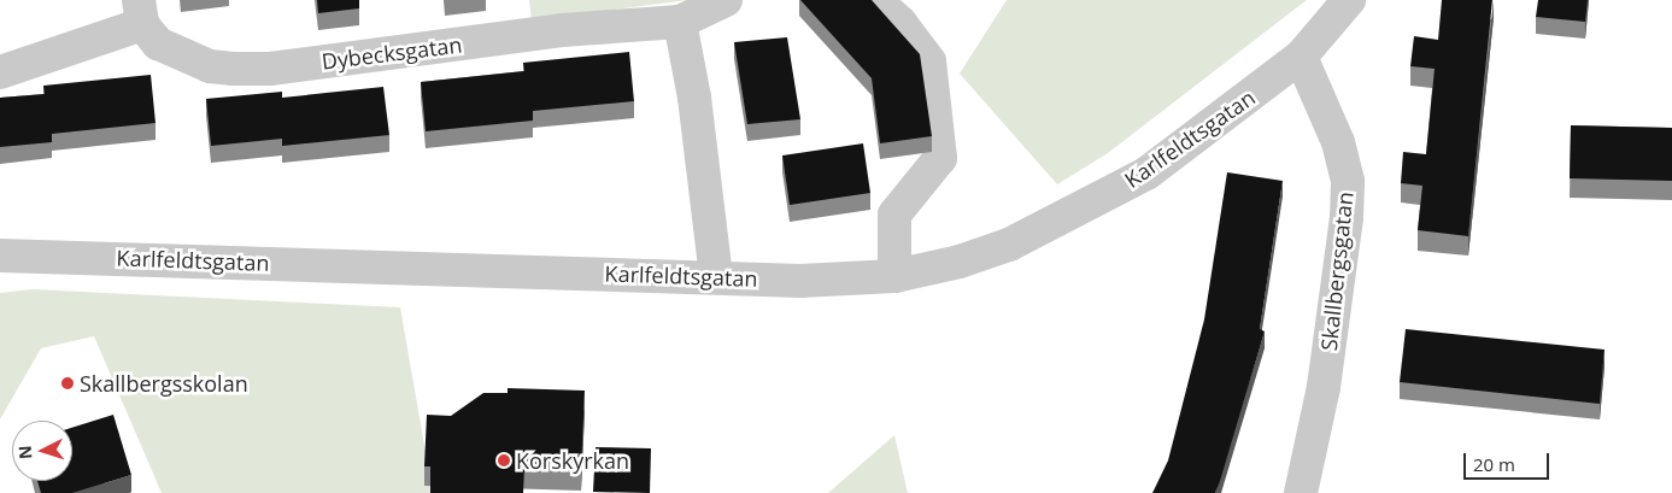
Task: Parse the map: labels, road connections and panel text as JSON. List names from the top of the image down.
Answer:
{
  "streets": {
    "street": ["Dybecksgatan", "Karlfeldtsgatan", "Skallbergsgatan"]
  },
  "crossings": [
    ["Karlfeldtsgatan", "Skallbergsgatan"]
  ],
  "places": ["Skallbergsskolan", "Korskyrkan"],
  "scale_bar": "20 m",
  "north": "left"
}
